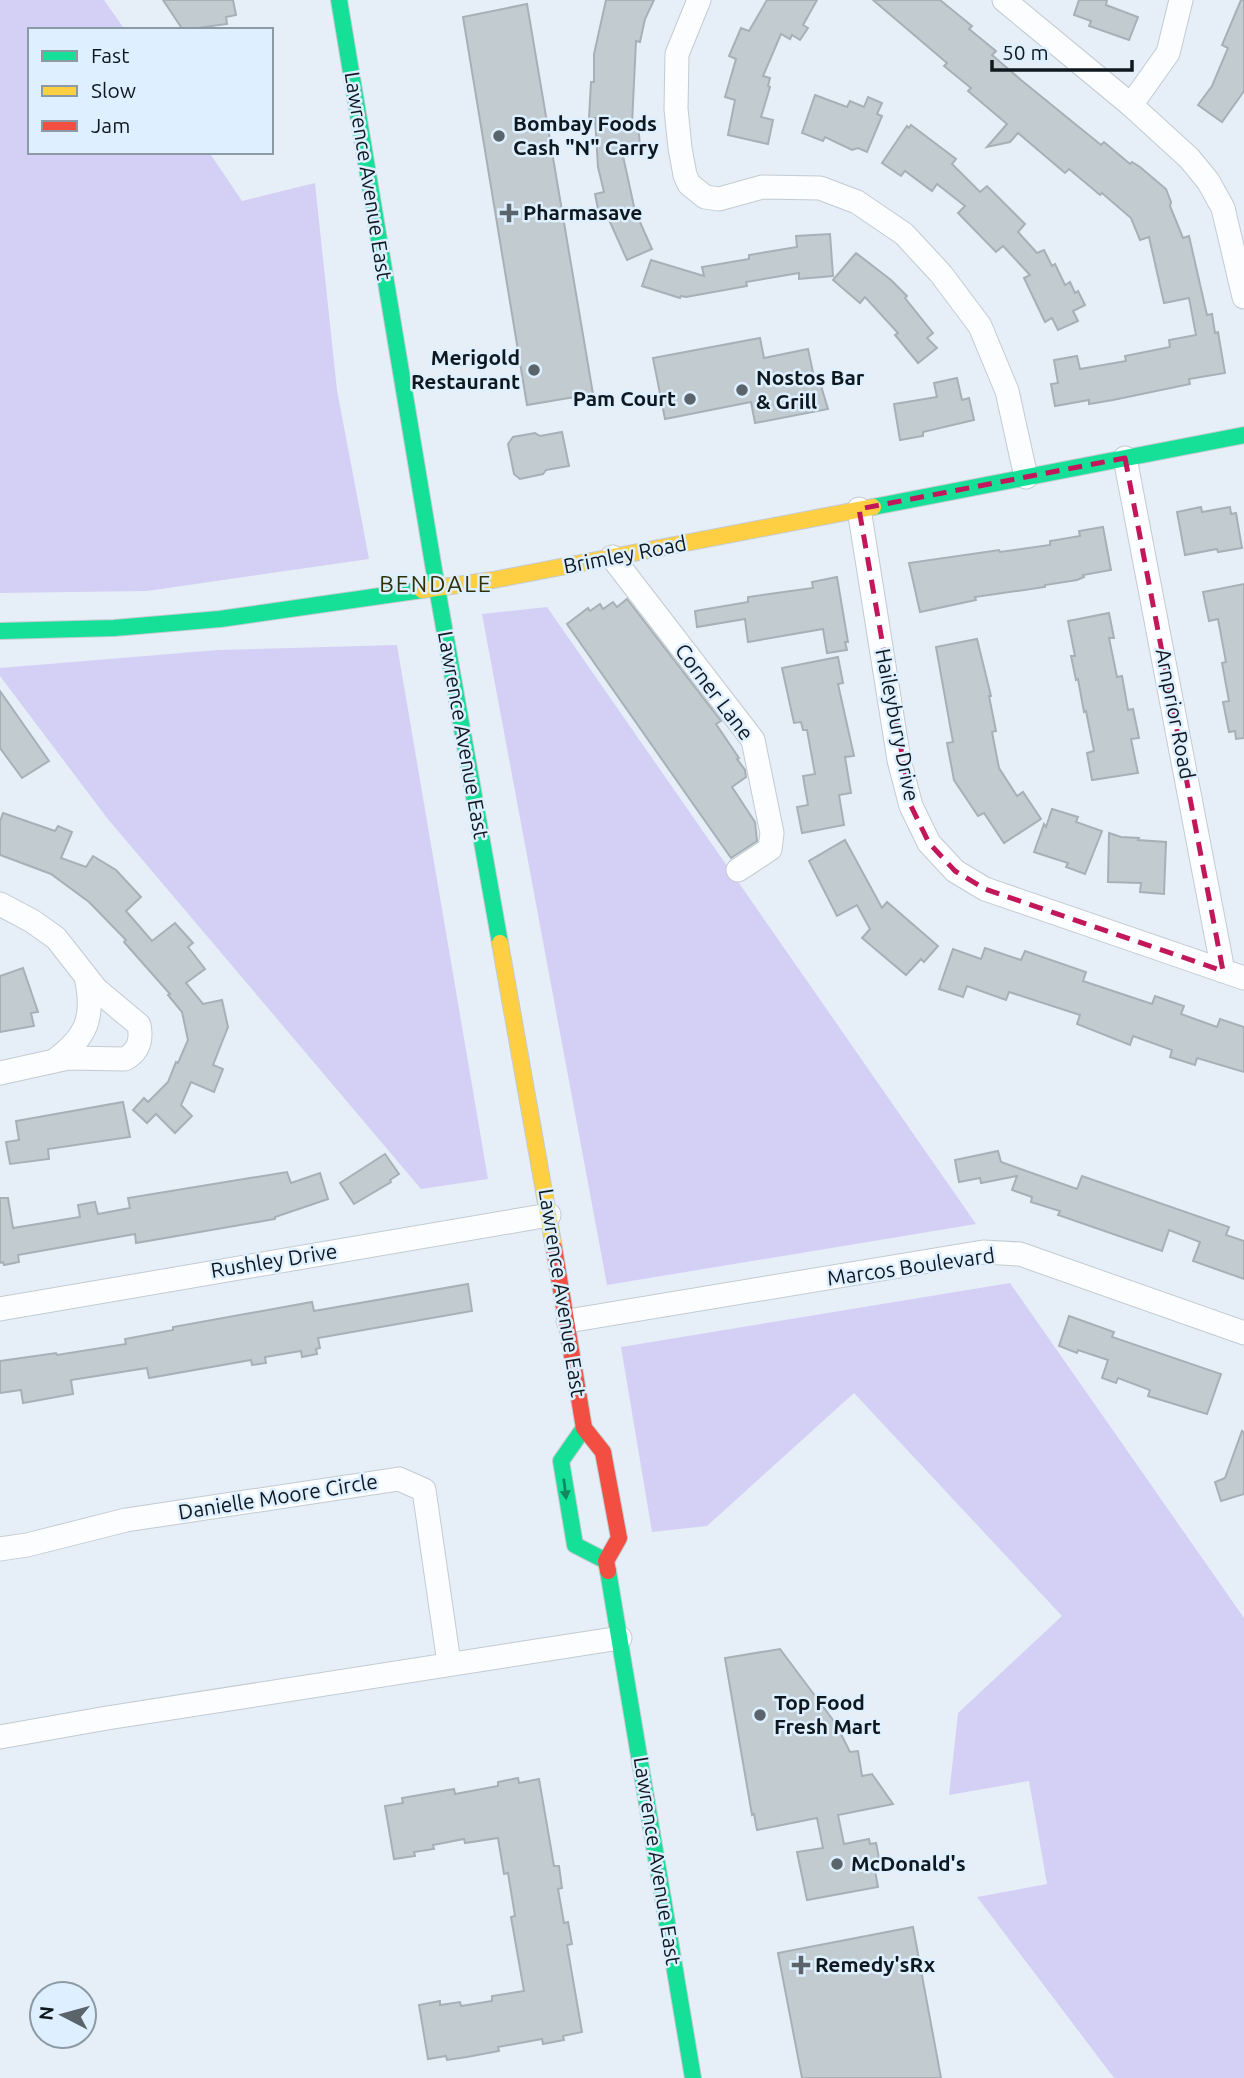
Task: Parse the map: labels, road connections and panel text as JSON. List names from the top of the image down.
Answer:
{
  "streets": {
    "main road": ["Lawrence Avenue East", "Brimley Road"],
    "street": [
      "Corner Lane",
      "Arnprior Road",
      "Haileybury Drive",
      "Rushley Drive",
      "Marcos Boulevard",
      "Danielle Moore Circle"
    ]
  },
  "crossings": [
    ["Lawrence Avenue East", "Brimley Road"],
    ["Lawrence Avenue East", "Rushley Drive"],
    ["Lawrence Avenue East", "Marcos Boulevard"],
    ["Brimley Road", "Corner Lane"],
    ["Brimley Road", "Arnprior Road"],
    ["Brimley Road", "Haileybury Drive"],
    ["Arnprior Road", "Haileybury Drive"]
  ],
  "districts": ["BENDALE"],
  "places": {
    "other": [
      "Bombay Foods Cash \"N\" Carry",
      "Merigold Restaurant",
      "Nostos Bar & Grill",
      "Pam Court",
      "Top Food Fresh Mart",
      "McDonald's"
    ],
    "health": ["Pharmasave", "Remedy'sRx"]
  },
  "legend": ["Fast", "Slow", "Jam"],
  "scale_bar": "50 m",
  "north": "left"
}
